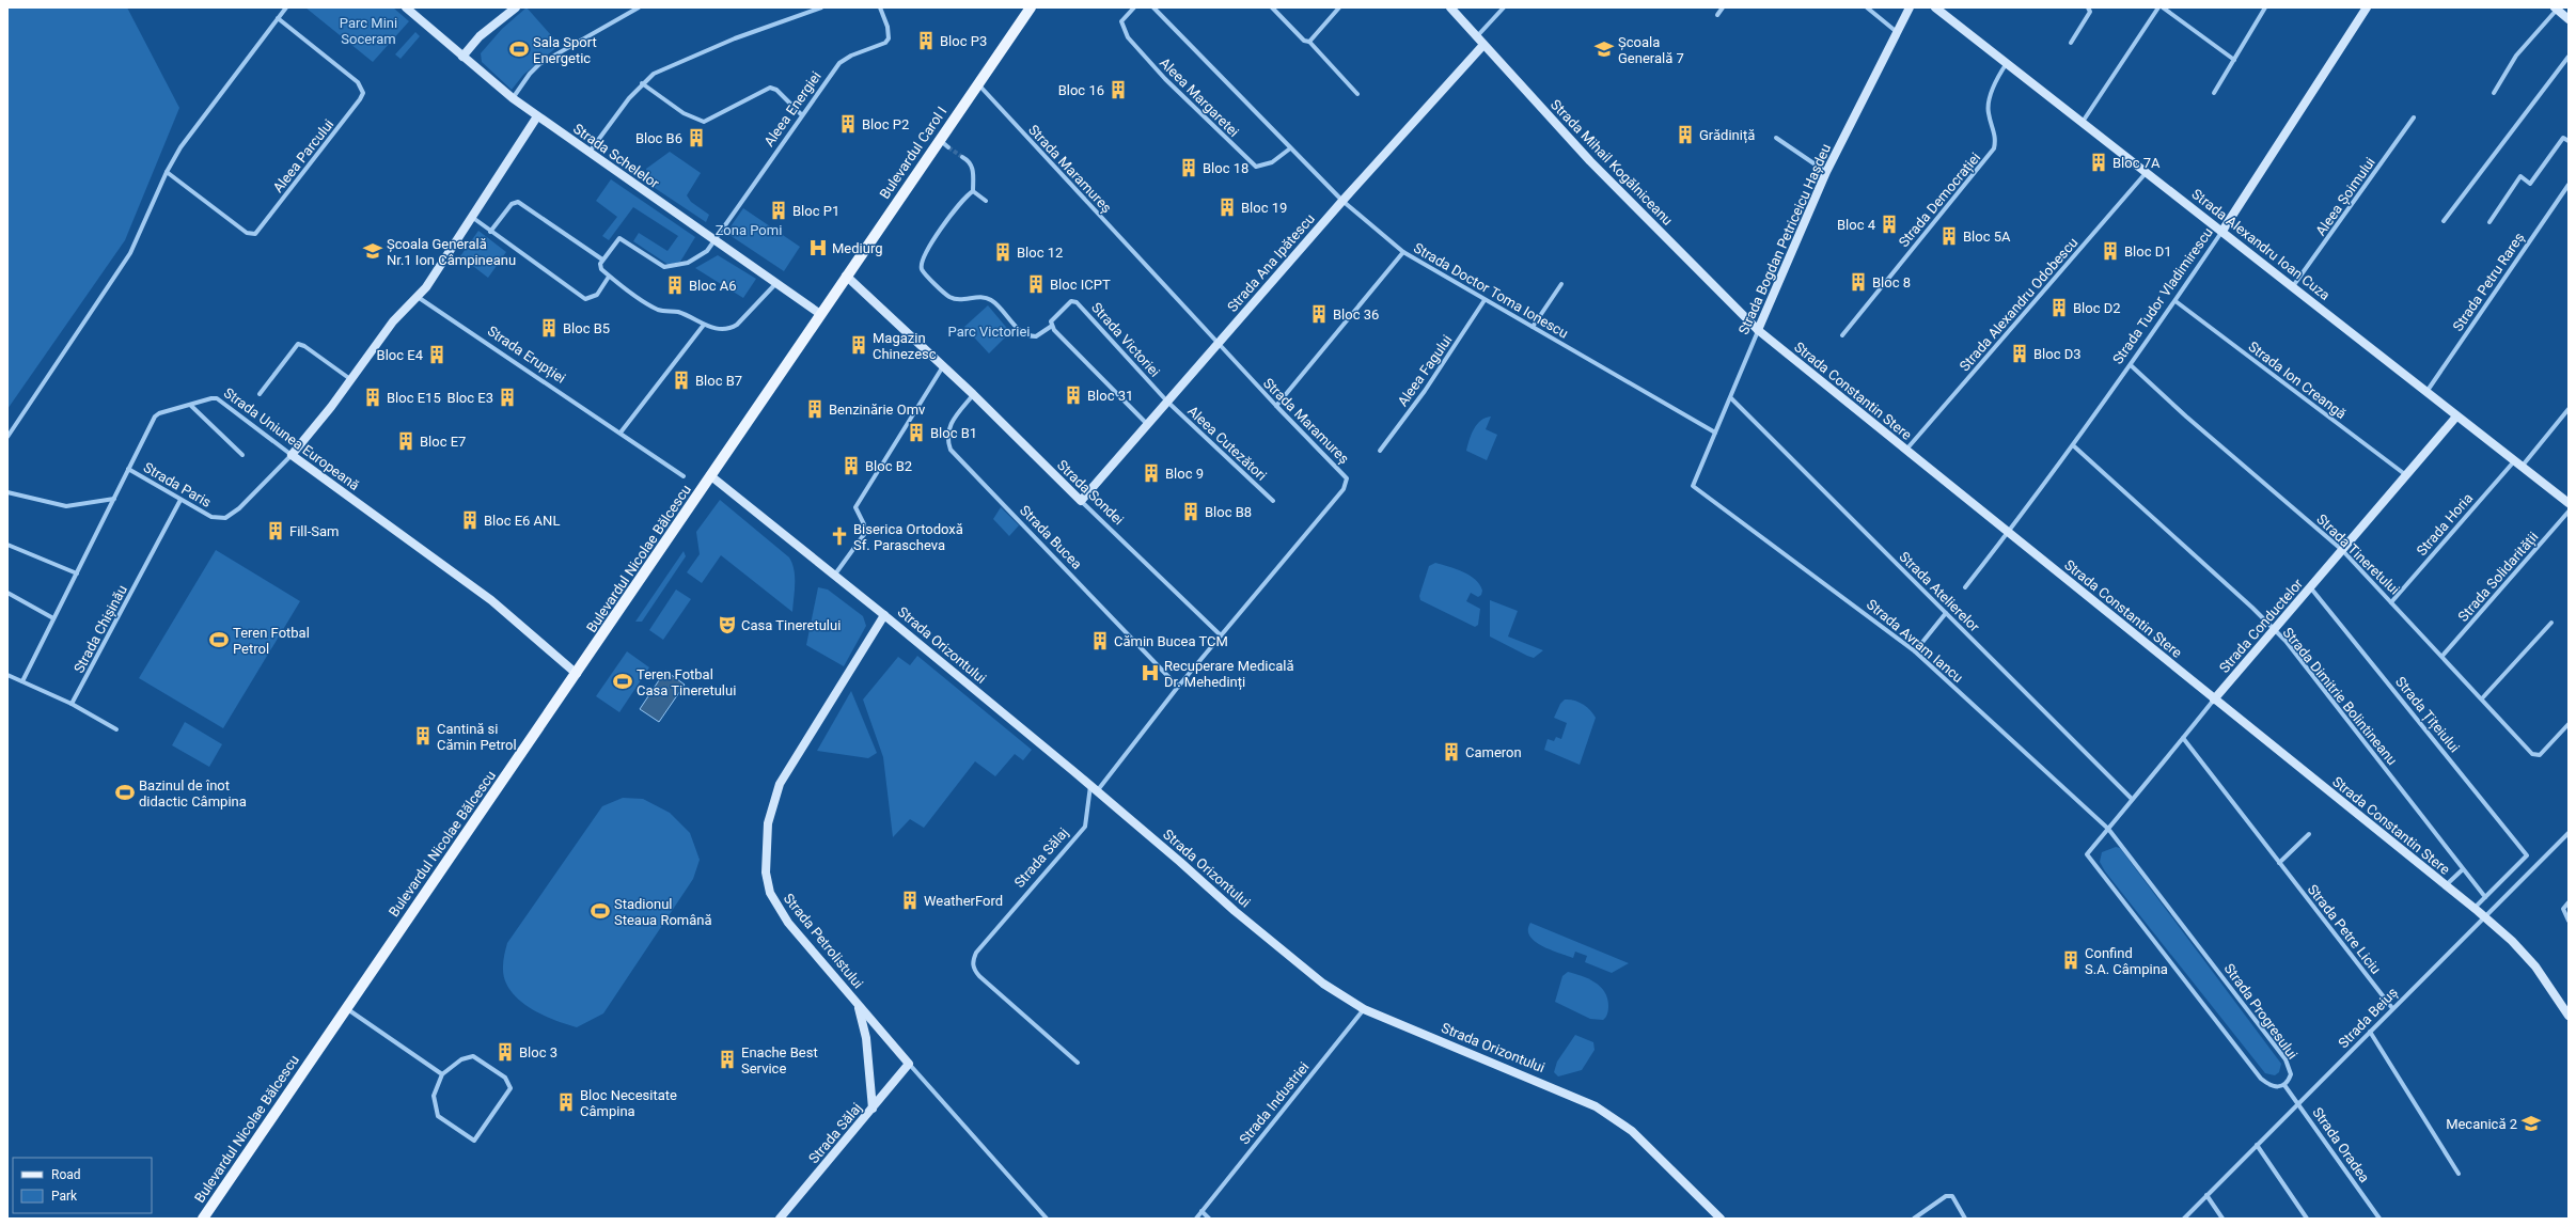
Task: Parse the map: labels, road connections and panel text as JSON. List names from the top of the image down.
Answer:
{
  "streets": {
    "main road": ["Bulevardul Carol I", "Bulevardul Nicolae Bălcescu"],
    "street": [
      "Aleea Margaretei",
      "Aleea Energiei",
      "Aleea Parcului",
      "Strada Schelelor",
      "Strada Mihail Kogălniceanu",
      "Strada Maramureș",
      "Aleea Șoimului",
      "Strada Democrației",
      "Strada Bogdan Petriceicu Hașdeu",
      "Strada Alexandru Ioan Cuza",
      "Strada Ana Ipătescu",
      "Strada Petru Rareș",
      "Strada Doctor Toma Ionescu",
      "Strada Tudor Vladimirescu",
      "Strada Alexandru Odobescu",
      "Strada Victoriei",
      "Strada Erupției",
      "Aleea Fagului",
      "Strada Ion Creangă",
      "Strada Constantin Stere",
      "Strada Uniunea Europeană",
      "Aleea Cutezători",
      "Strada Paris",
      "Strada Sondei",
      "Strada Horia",
      "Strada Bucea",
      "Strada Tineretului",
      "Strada Solidarității",
      "Strada Atelierelor",
      "Strada Conductelor",
      "Strada Chișinău",
      "Strada Avram Iancu",
      "Strada Orizontului",
      "Strada Dimitrie Bolintineanu",
      "Strada Țițeiului",
      "Strada Sălaj",
      "Strada Petre Liciu",
      "Strada Petrolistului",
      "Strada Progresului",
      "Strada Beiuș",
      "Strada Industriei",
      "Strada Oradea"
    ]
  },
  "crossings": [
    ["Aleea Margaretei", "Strada Doctor Toma Ionescu"],
    ["Aleea Energiei", "Strada Schelelor"],
    ["Bulevardul Carol I", "Strada Schelelor"],
    ["Bulevardul Carol I", "Strada Maramureș"],
    ["Bulevardul Carol I", "Strada Sondei"],
    ["Bulevardul Carol I", "Bulevardul Nicolae Bălcescu"],
    ["Strada Schelelor", "Bulevardul Nicolae Bălcescu"],
    ["Strada Mihail Kogălniceanu", "Strada Bogdan Petriceicu Hașdeu"],
    ["Strada Mihail Kogălniceanu", "Strada Ana Ipătescu"],
    ["Strada Mihail Kogălniceanu", "Strada Constantin Stere"],
    ["Strada Maramureș", "Strada Ana Ipătescu"],
    ["Strada Maramureș", "Strada Sondei"],
    ["Strada Maramureș", "Strada Bucea"],
    ["Strada Maramureș", "Strada Orizontului"],
    ["Strada Maramureș", "Strada Sălaj"],
    ["Aleea Șoimului", "Strada Alexandru Ioan Cuza"],
    ["Strada Democrației", "Strada Alexandru Ioan Cuza"],
    ["Strada Bogdan Petriceicu Hașdeu", "Strada Doctor Toma Ionescu"],
    ["Strada Bogdan Petriceicu Hașdeu", "Strada Constantin Stere"],
    ["Strada Bogdan Petriceicu Hașdeu", "Strada Atelierelor"],
    ["Strada Bogdan Petriceicu Hașdeu", "Strada Avram Iancu"],
    ["Strada Alexandru Ioan Cuza", "Strada Petru Rareș"],
    ["Strada Alexandru Ioan Cuza", "Strada Tudor Vladimirescu"],
    ["Strada Alexandru Ioan Cuza", "Strada Alexandru Odobescu"],
    ["Strada Alexandru Ioan Cuza", "Strada Horia"],
    ["Strada Alexandru Ioan Cuza", "Strada Conductelor"],
    ["Strada Ana Ipătescu", "Strada Doctor Toma Ionescu"],
    ["Strada Ana Ipătescu", "Strada Victoriei"],
    ["Strada Ana Ipătescu", "Aleea Cutezători"],
    ["Strada Ana Ipătescu", "Strada Sondei"],
    ["Strada Doctor Toma Ionescu", "Aleea Fagului"],
    ["Strada Tudor Vladimirescu", "Strada Ion Creangă"],
    ["Strada Tudor Vladimirescu", "Strada Constantin Stere"],
    ["Strada Tudor Vladimirescu", "Strada Tineretului"],
    ["Strada Tudor Vladimirescu", "Strada Dimitrie Bolintineanu"],
    ["Strada Alexandru Odobescu", "Strada Constantin Stere"],
    ["Strada Victoriei", "Aleea Cutezători"],
    ["Strada Ion Creangă", "Strada Conductelor"],
    ["Strada Constantin Stere", "Strada Conductelor"],
    ["Strada Constantin Stere", "Strada Beiuș"],
    ["Strada Uniunea Europeană", "Strada Paris"],
    ["Strada Uniunea Europeană", "Bulevardul Nicolae Bălcescu"],
    ["Strada Paris", "Strada Chișinău"],
    ["Strada Sondei", "Strada Bucea"],
    ["Strada Horia", "Strada Tineretului"],
    ["Strada Tineretului", "Strada Solidarității"],
    ["Strada Tineretului", "Strada Conductelor"],
    ["Bulevardul Nicolae Bălcescu", "Strada Orizontului"],
    ["Strada Atelierelor", "Strada Conductelor"],
    ["Strada Conductelor", "Strada Avram Iancu"],
    ["Strada Conductelor", "Strada Dimitrie Bolintineanu"],
    ["Strada Conductelor", "Strada Țițeiului"],
    ["Strada Conductelor", "Strada Petre Liciu"],
    ["Strada Conductelor", "Strada Progresului"],
    ["Strada Conductelor", "Strada Oradea"],
    ["Strada Avram Iancu", "Strada Progresului"],
    ["Strada Orizontului", "Strada Sălaj"],
    ["Strada Orizontului", "Strada Petrolistului"],
    ["Strada Orizontului", "Strada Industriei"],
    ["Strada Dimitrie Bolintineanu", "Strada Țițeiului"],
    ["Strada Sălaj", "Strada Petrolistului"],
    ["Strada Petre Liciu", "Strada Beiuș"],
    ["Strada Progresului", "Strada Oradea"],
    ["Strada Beiuș", "Strada Oradea"]
  ],
  "parks": ["Parc Mini Soceram", "Zona Pomi", "Parc Victoriei"],
  "places": {
    "building": [
      "Bloc P3",
      "Bloc 16",
      "Bloc P2",
      "Grădiniță",
      "Bloc B6",
      "Bloc 7A",
      "Bloc 18",
      "Bloc 19",
      "Bloc P1",
      "Bloc 4",
      "Bloc 5A",
      "Bloc D1",
      "Bloc 12",
      "Bloc 8",
      "Bloc ICPT",
      "Bloc A6",
      "Bloc D2",
      "Bloc 36",
      "Bloc B5",
      "Magazin Chinezesc",
      "Bloc D3",
      "Bloc E4",
      "Bloc B7",
      "Bloc 31",
      "Bloc E15",
      "Bloc E3",
      "Benzinărie Omv",
      "Bloc B1",
      "Bloc E7",
      "Bloc B2",
      "Bloc 9",
      "Bloc B8",
      "Bloc E6 ANL",
      "Fill-Sam",
      "Cămin Bucea TCM",
      "Cantină si Cămin Petrol",
      "Cameron",
      "WeatherFord",
      "Confind S.A. Câmpina",
      "Bloc 3",
      "Enache Best Service",
      "Bloc Necesitate Câmpina"
    ],
    "sports": [
      "Sala Sport Energetic",
      "Teren Fotbal Petrol",
      "Teren Fotbal Casa Tineretului",
      "Bazinul de înot didactic Câmpina",
      "Stadionul Steaua Română"
    ],
    "school or university": ["Școala Generală 7", "Școala Generală Nr.1 Ion Câmpineanu", "Mecanică 2"],
    "hospital": ["Mediurg", "Recuperare Medicală Dr. Mehedinți"],
    "church": ["Biserica Ortodoxă Sf. Parascheva"],
    "theatre": ["Casa Tineretului"]
  },
  "legend": ["Road", "Park"]
}
